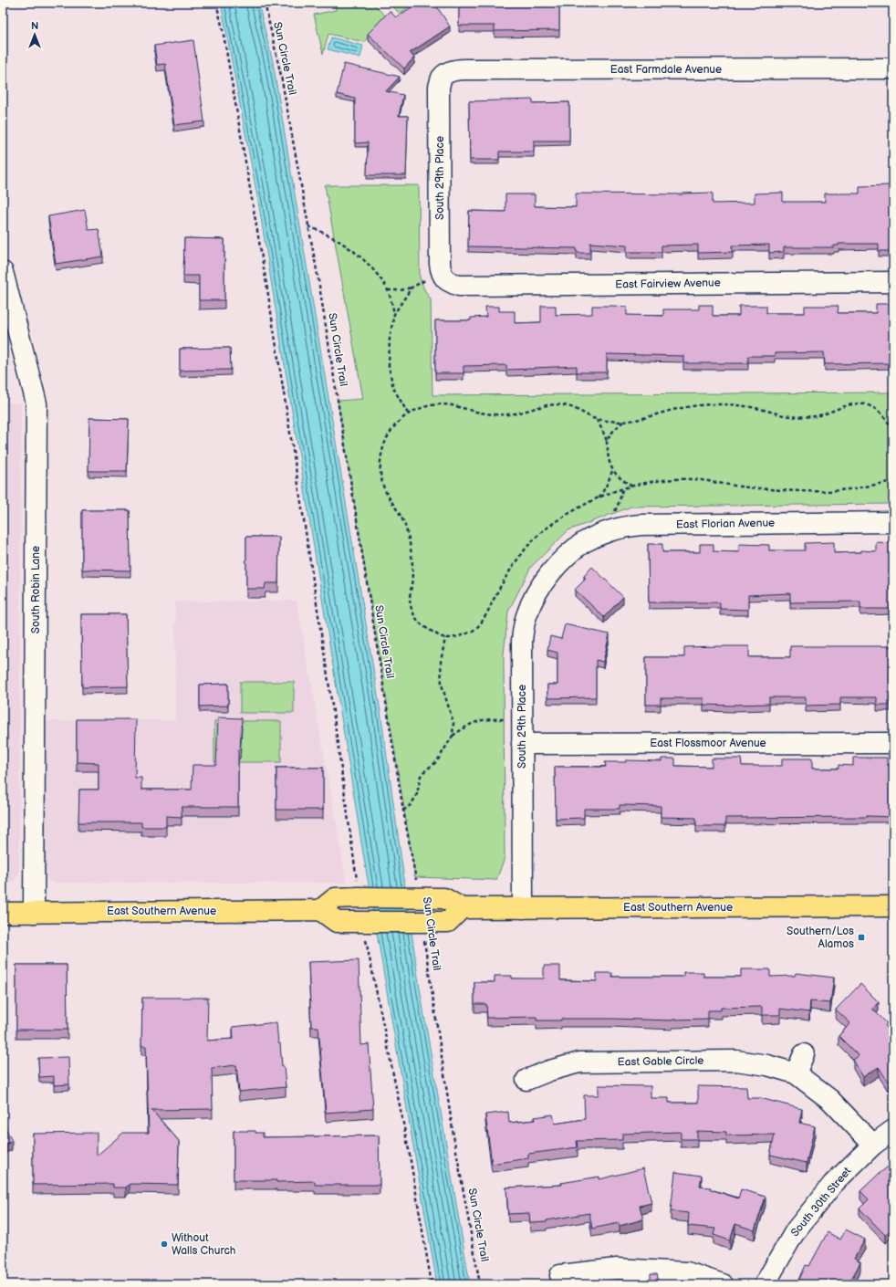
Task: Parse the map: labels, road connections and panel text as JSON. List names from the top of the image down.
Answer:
{
  "streets": {
    "main road": ["East Southern Avenue"],
    "street": [
      "East Farmdale Avenue",
      "South 29th Place",
      "East Fairview Avenue",
      "East Florian Avenue",
      "South Robin Lane",
      "East Flossmoor Avenue",
      "East Gable Circle",
      "South 30th Street"
    ],
    "path": ["Sun Circle Trail"]
  },
  "crossings": [
    ["East Farmdale Avenue", "South 29th Place"],
    ["South 29th Place", "East Fairview Avenue"],
    ["South 29th Place", "East Florian Avenue"],
    ["South 29th Place", "East Flossmoor Avenue"],
    ["South 29th Place", "East Southern Avenue"],
    ["South Robin Lane", "East Southern Avenue"],
    ["East Gable Circle", "South 30th Street"]
  ],
  "places": {
    "transit": ["Southern/Los Alamos"],
    "other": ["Without Walls Church"]
  },
  "north": "top"
}
